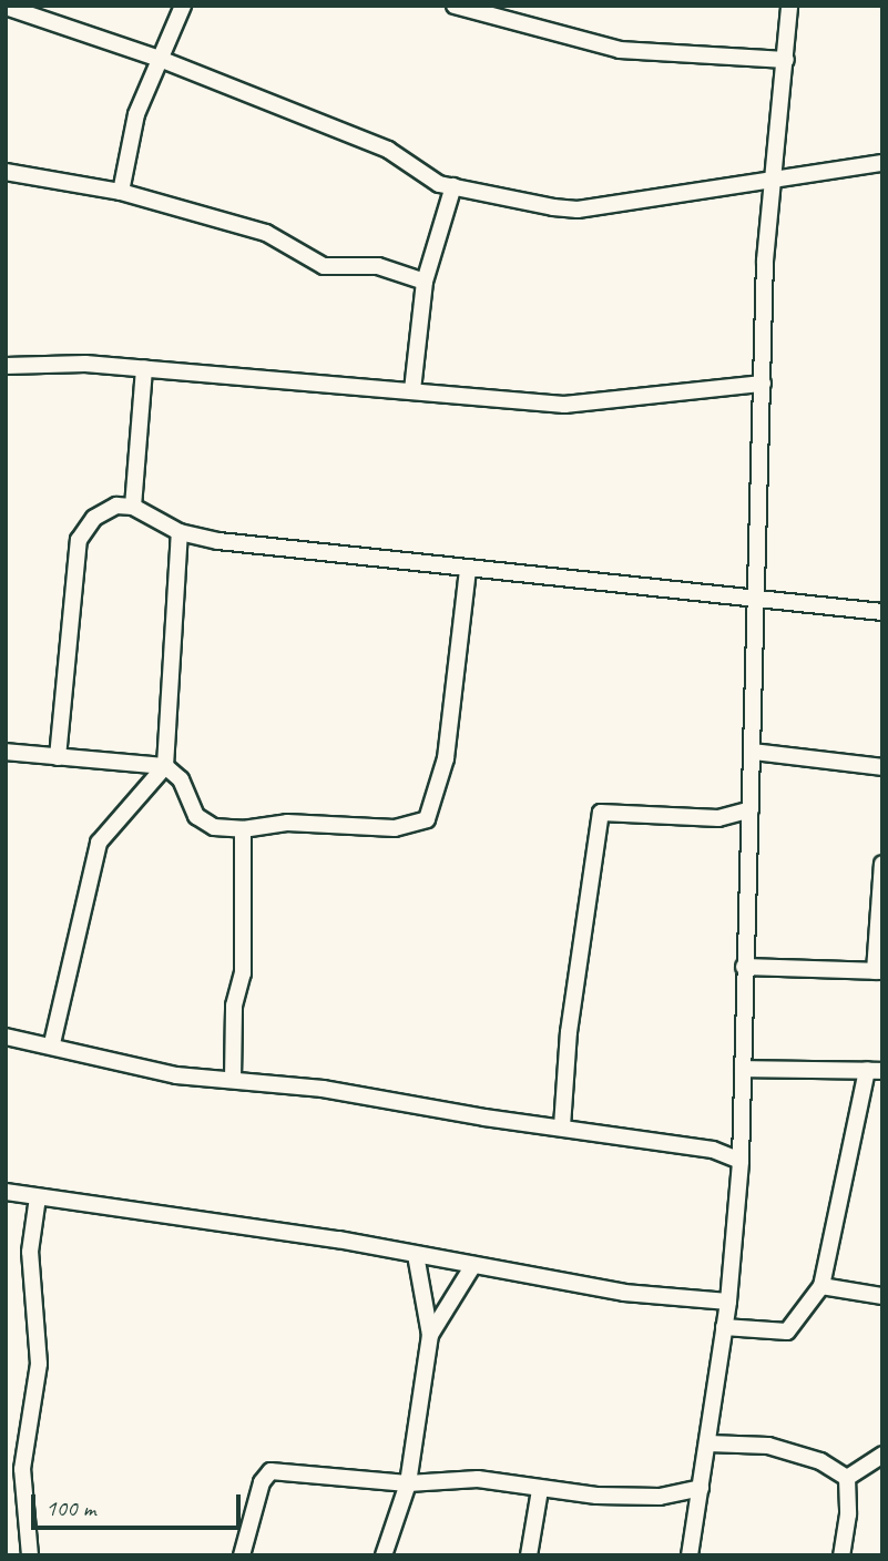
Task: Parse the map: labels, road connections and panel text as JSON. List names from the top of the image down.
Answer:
{
  "scale_bar": "100 m"
}
